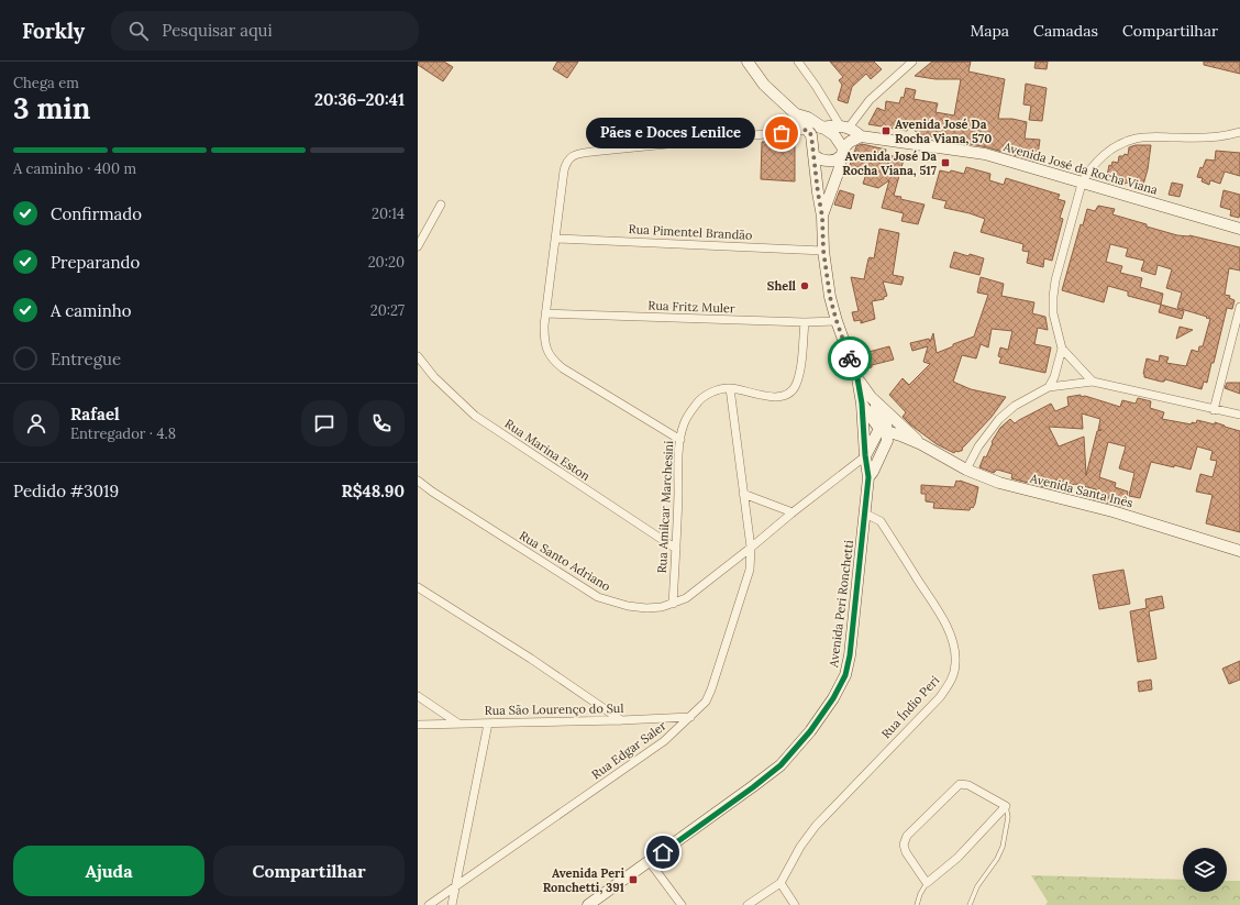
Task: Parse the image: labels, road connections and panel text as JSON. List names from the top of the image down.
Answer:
{
  "streets": {
    "main road": ["Avenida José da Rocha Viana", "Avenida Santa Inês", "Avenida Peri Ronchetti"],
    "street": [
      "Rua Pimentel Brandão",
      "Rua Fritz Muler",
      "Rua Marina Eston",
      "Rua Amílcar Marchesini",
      "Rua Santo Adriano",
      "Rua Índio Peri",
      "Rua São Lourenço do Sul",
      "Rua Edgar Saler"
    ]
  },
  "crossings": [
    ["Rua Marina Eston", "Rua Amílcar Marchesini"],
    ["Rua Amílcar Marchesini", "Rua Santo Adriano"],
    ["Rua Amílcar Marchesini", "Rua Edgar Saler"],
    ["Rua Santo Adriano", "Rua Edgar Saler"],
    ["Avenida Peri Ronchetti", "Rua Índio Peri"],
    ["Rua São Lourenço do Sul", "Rua Edgar Saler"]
  ],
  "places": {
    "transit": ["Avenida José Da Rocha Viana, 570", "Avenida José Da Rocha Viana, 517", "Avenida Peri Ronchetti, 391"],
    "other": ["Pães e Doces Lenilce", "Shell"]
  },
  "page": {
    "header": "Forkly",
    "search": "Pesquisar aqui",
    "nav": ["Mapa", "Camadas", "Compartilhar"],
    "heading": ["3 min", "Chega em", "20:36–20:41"],
    "panel": [
      "Rafael",
      "Entregador · 4.8",
      "Pedido #3019",
      "R$48.90"
    ],
    "bubble": "Pães e Doces Lenilce",
    "bar": "A caminho · 400 m",
    "list": [
      ["Confirmado", "20:14"],
      ["Preparando", "20:20"],
      ["A caminho", "20:27"],
      "Entregue"
    ],
    "buttons": ["Ajuda", "Compartilhar"]
  }
}
